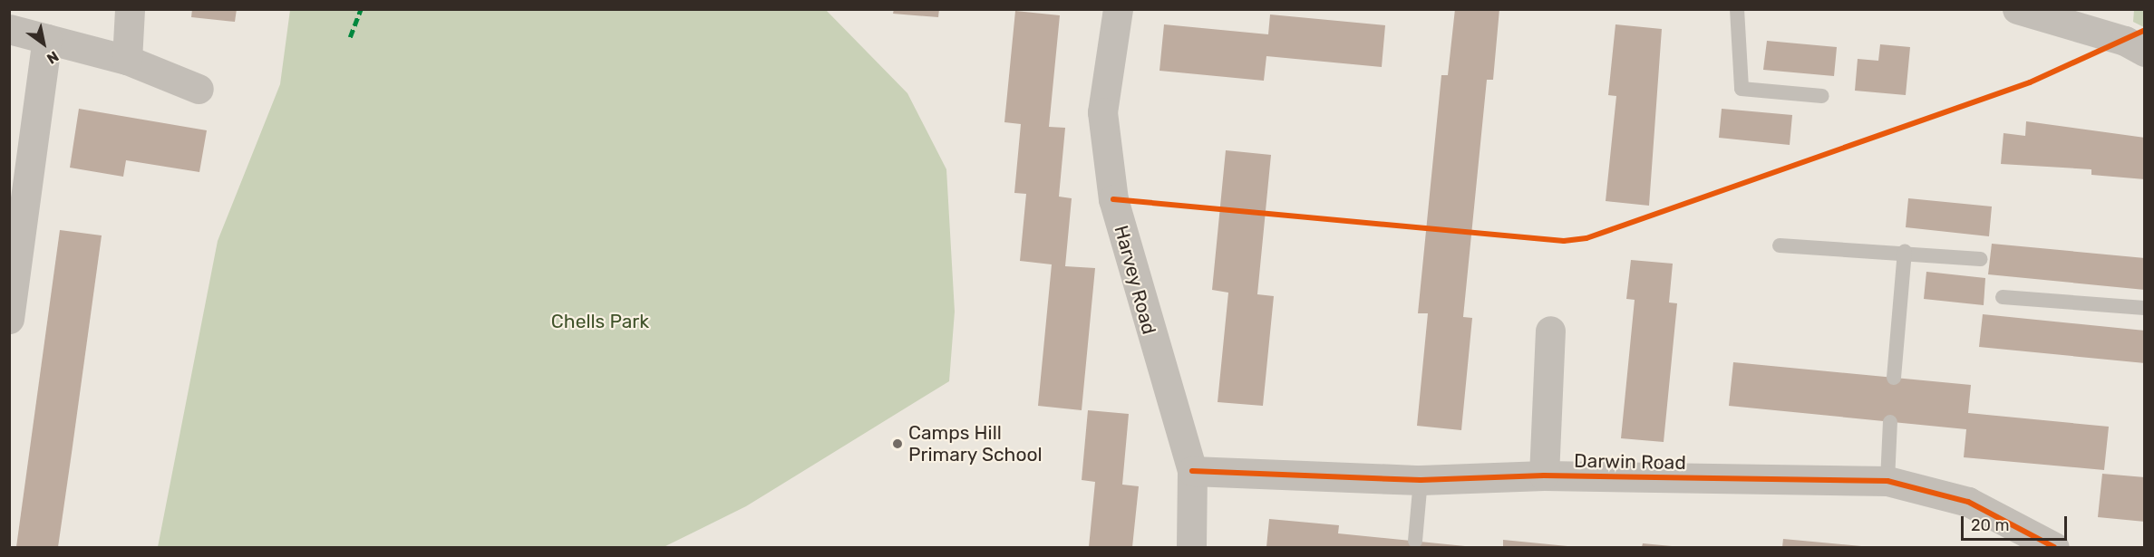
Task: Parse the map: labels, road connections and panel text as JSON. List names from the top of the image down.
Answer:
{
  "streets": {
    "street": ["Harvey Road", "Darwin Road"]
  },
  "crossings": [
    ["Harvey Road", "Darwin Road"]
  ],
  "parks": ["Chells Park"],
  "places": ["Camps Hill Primary School"],
  "scale_bar": "20 m",
  "north": "bottom right"
}
